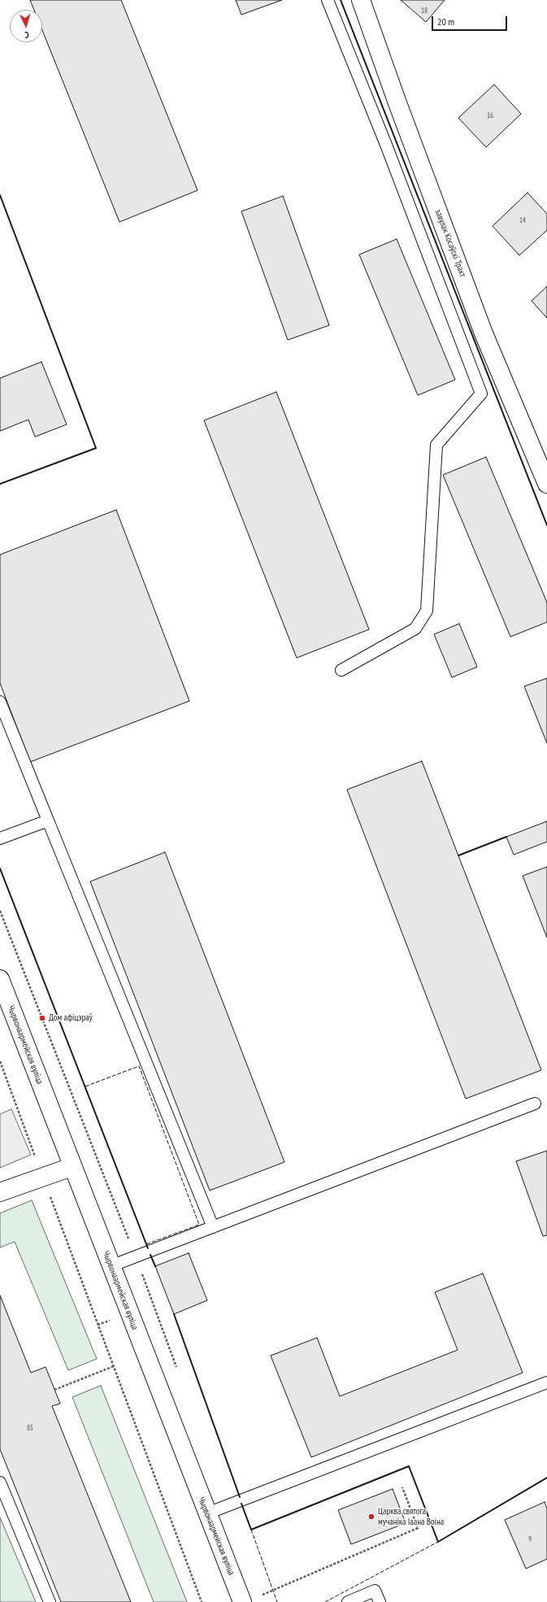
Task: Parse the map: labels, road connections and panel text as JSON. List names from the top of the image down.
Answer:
{
  "streets": {
    "main road": ["завулак Косаўскі Тракт", "Чырвонаармейская вуліца"]
  },
  "places": ["Дом афіцэраў", "Царква святога мучаніка Іаана Воіна"],
  "house_numbers": [
    "18",
    "16",
    "14",
    "85",
    "9"
  ],
  "scale_bar": "20 m",
  "north": "bottom"
}
